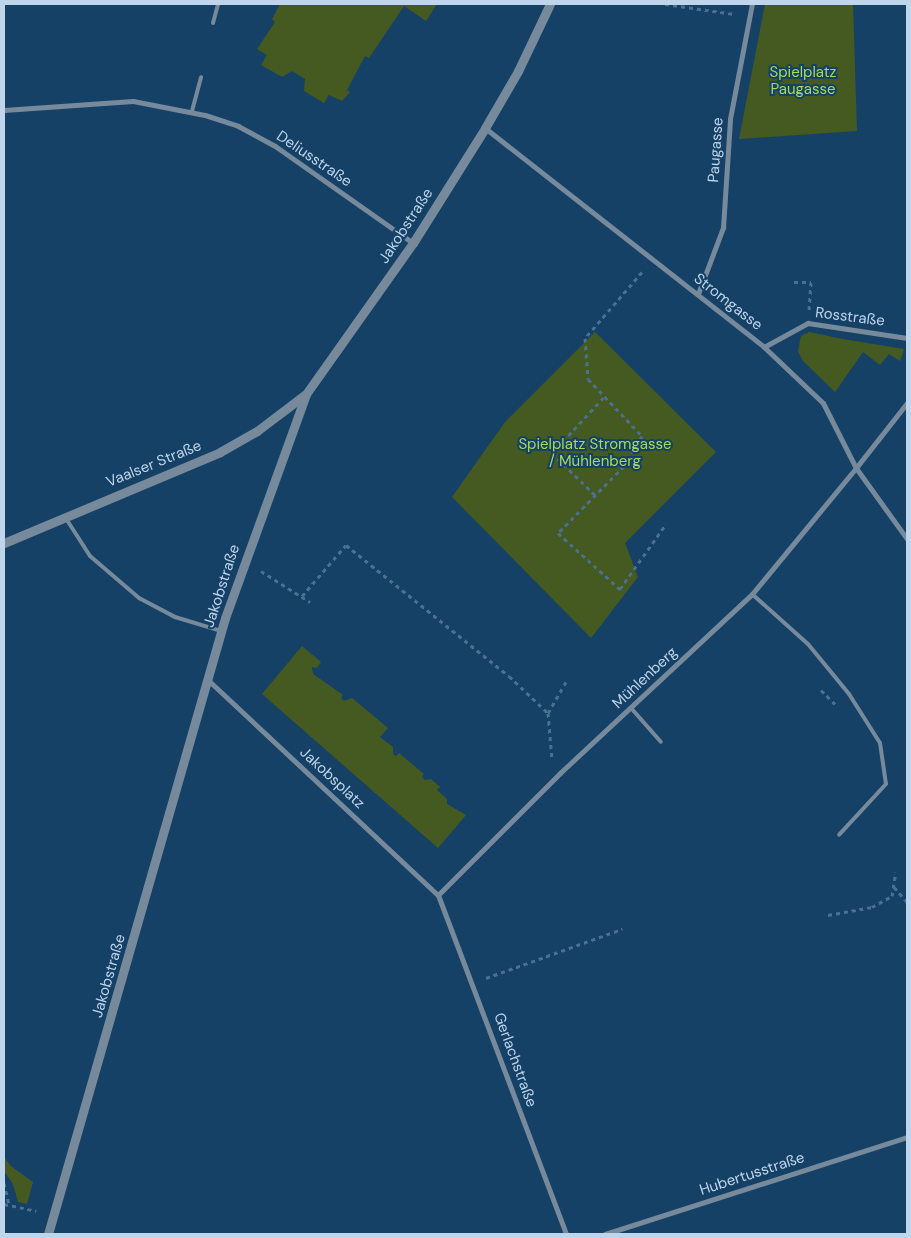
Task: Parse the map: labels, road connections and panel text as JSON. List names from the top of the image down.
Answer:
{
  "streets": {
    "street": [
      "Paugasse",
      "Deliusstraße",
      "Jakobstraße",
      "Stromgasse",
      "Rosstraße",
      "Vaalser Straße",
      "Mühlenberg",
      "Jakobsplatz",
      "Gerlachstraße",
      "Hubertusstraße"
    ]
  },
  "crossings": [
    ["Paugasse", "Stromgasse"],
    ["Deliusstraße", "Jakobstraße"],
    ["Jakobstraße", "Stromgasse"],
    ["Jakobstraße", "Vaalser Straße"],
    ["Jakobstraße", "Jakobsplatz"],
    ["Stromgasse", "Rosstraße"],
    ["Stromgasse", "Mühlenberg"],
    ["Mühlenberg", "Jakobsplatz"],
    ["Mühlenberg", "Gerlachstraße"],
    ["Jakobsplatz", "Gerlachstraße"]
  ],
  "parks": ["Spielplatz Paugasse", "Spielplatz Stromgasse / Mühlenberg"]
}
